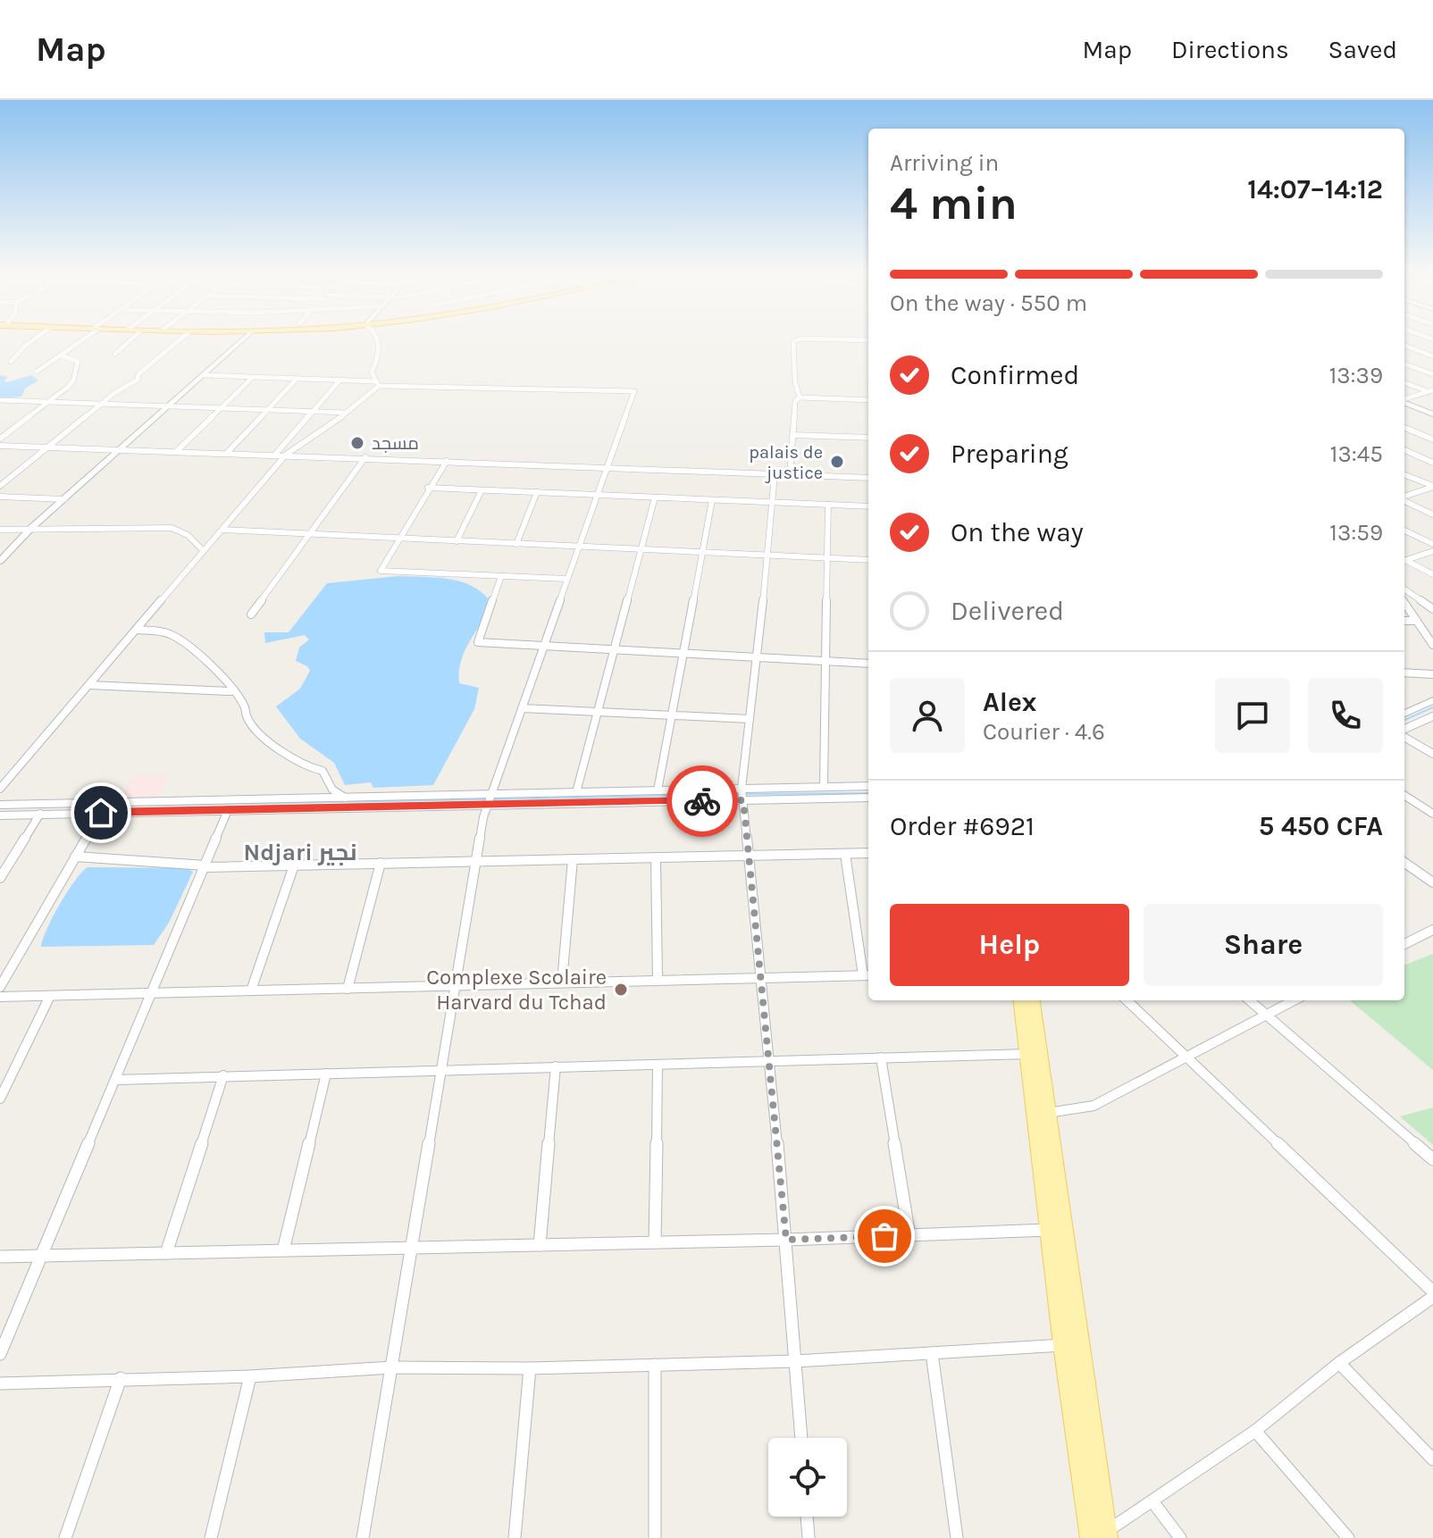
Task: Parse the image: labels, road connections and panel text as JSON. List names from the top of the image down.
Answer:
{
  "districts": ["Ndjari نجير"],
  "places": ["مسجد", "palais de justice", "Complexe Scolaire Harvard du Tchad"],
  "page": {
    "header": "Map",
    "nav": ["Map", "Directions", "Saved"],
    "heading": ["4 min", "Arriving in", "14:07–14:12"],
    "panel": [
      "Alex",
      "Courier · 4.6",
      "Order #6921",
      "5 450 CFA"
    ],
    "bar": "On the way · 550 m",
    "list": [
      ["Confirmed", "13:39"],
      ["Preparing", "13:45"],
      ["On the way", "13:59"],
      "Delivered"
    ],
    "buttons": ["Help", "Share"]
  }
}
